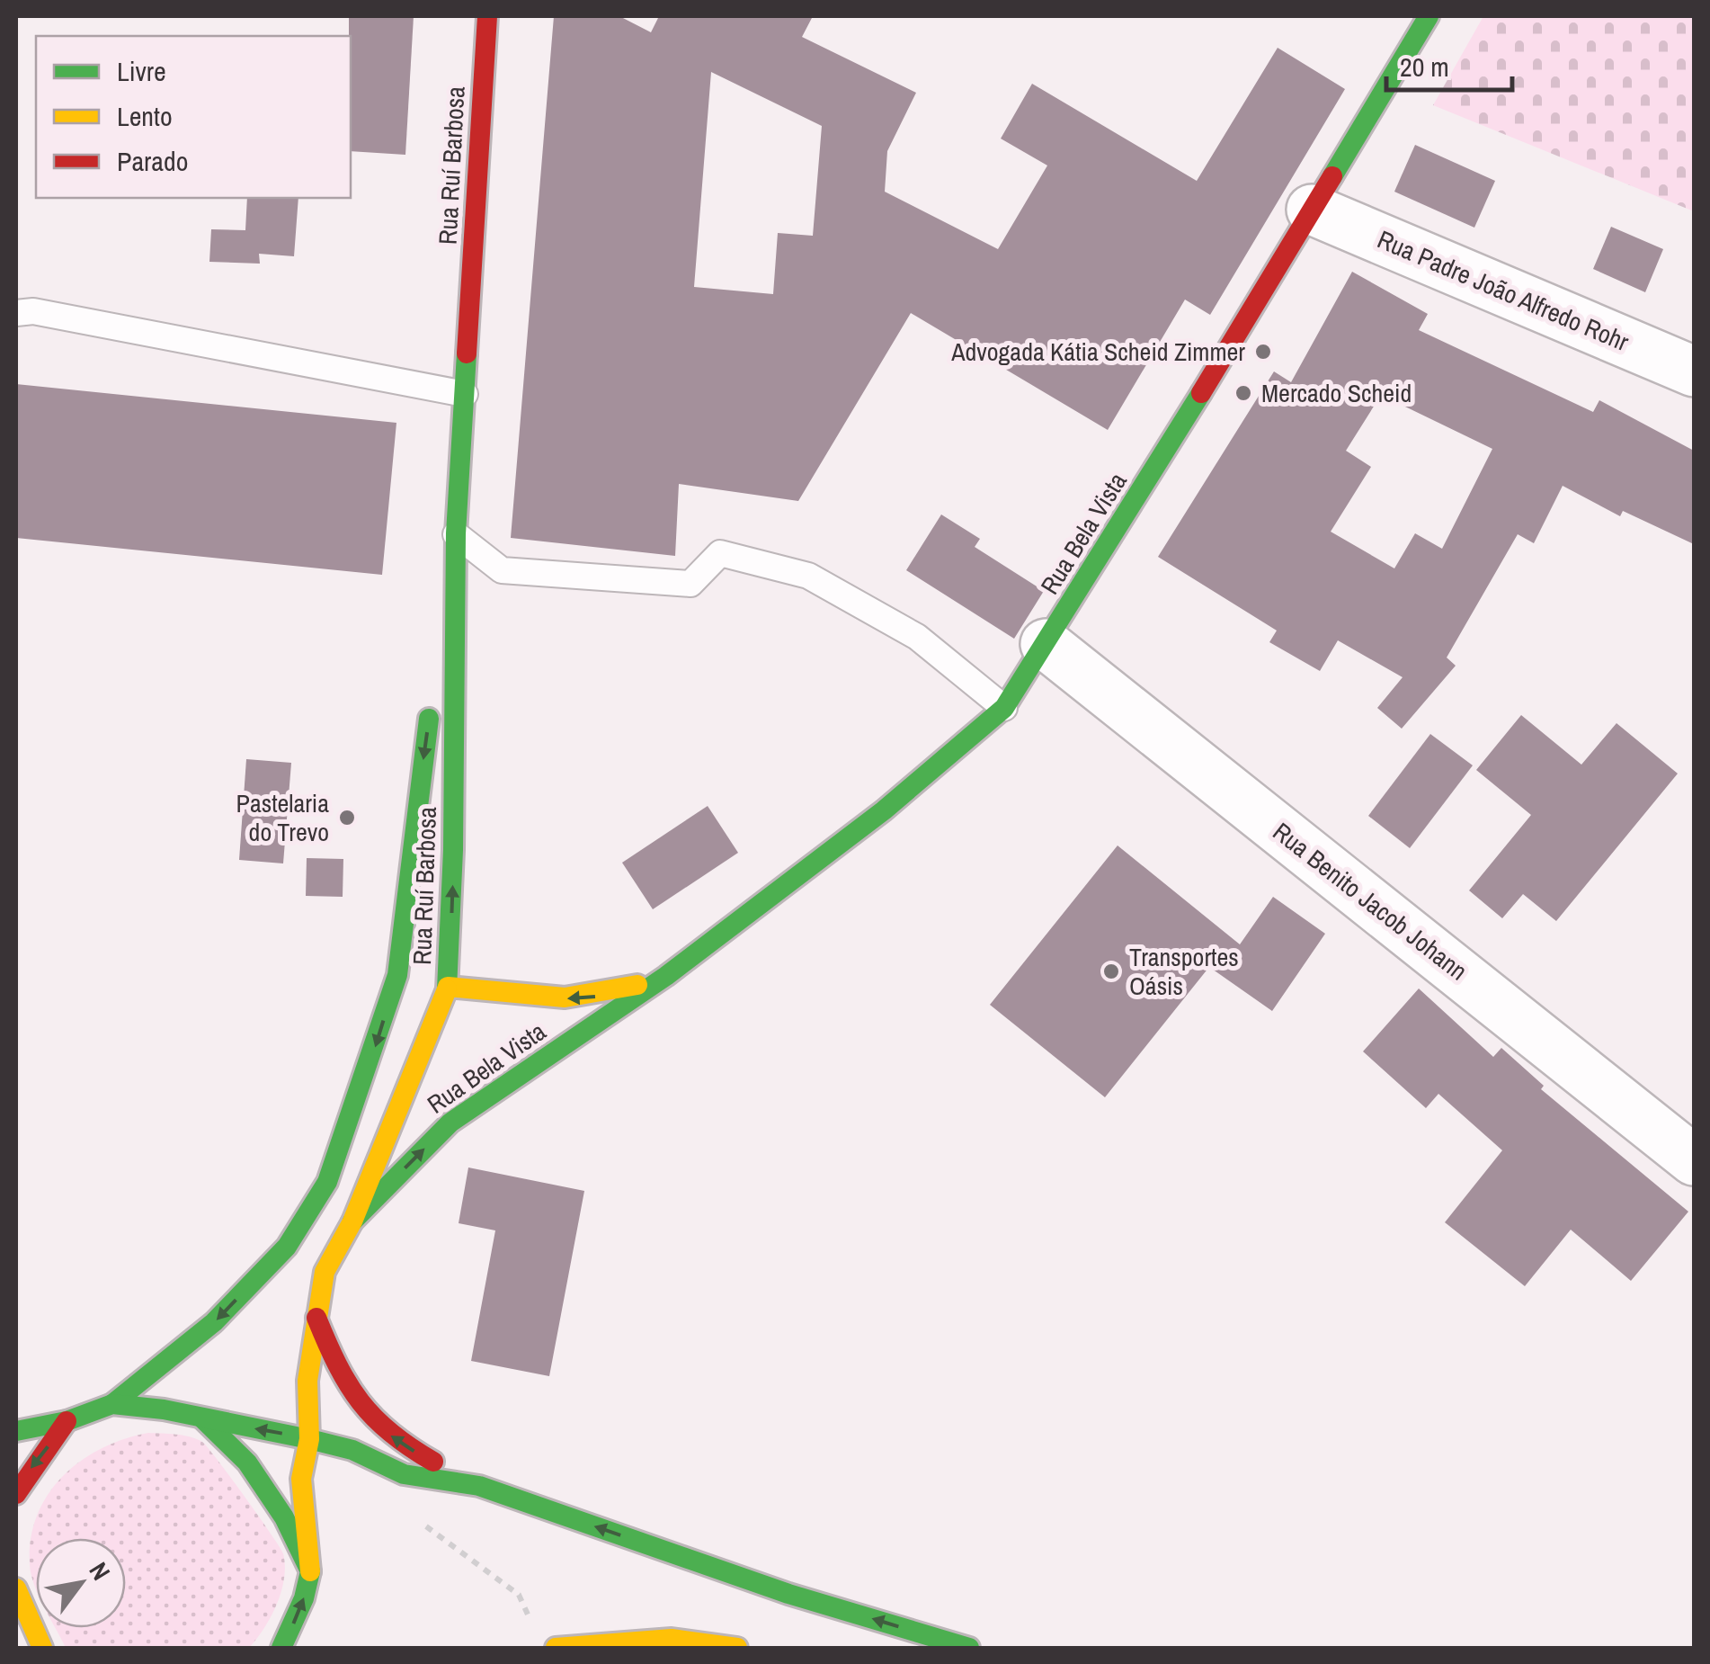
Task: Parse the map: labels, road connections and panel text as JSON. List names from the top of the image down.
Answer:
{
  "streets": {
    "main road": ["Rua Ruí Barbosa", "Rua Bela Vista"],
    "street": ["Rua Padre João Alfredo Rohr", "Rua Benito Jacob Johann"]
  },
  "crossings": [
    ["Rua Ruí Barbosa", "Rua Bela Vista"],
    ["Rua Padre João Alfredo Rohr", "Rua Bela Vista"],
    ["Rua Bela Vista", "Rua Benito Jacob Johann"]
  ],
  "places": [
    "Advogada Kátia Scheid Zimmer",
    "Mercado Scheid",
    "Pastelaria do Trevo",
    "Transportes Oásis"
  ],
  "legend": ["Livre", "Lento", "Parado"],
  "scale_bar": "20 m",
  "north": "top right"
}
